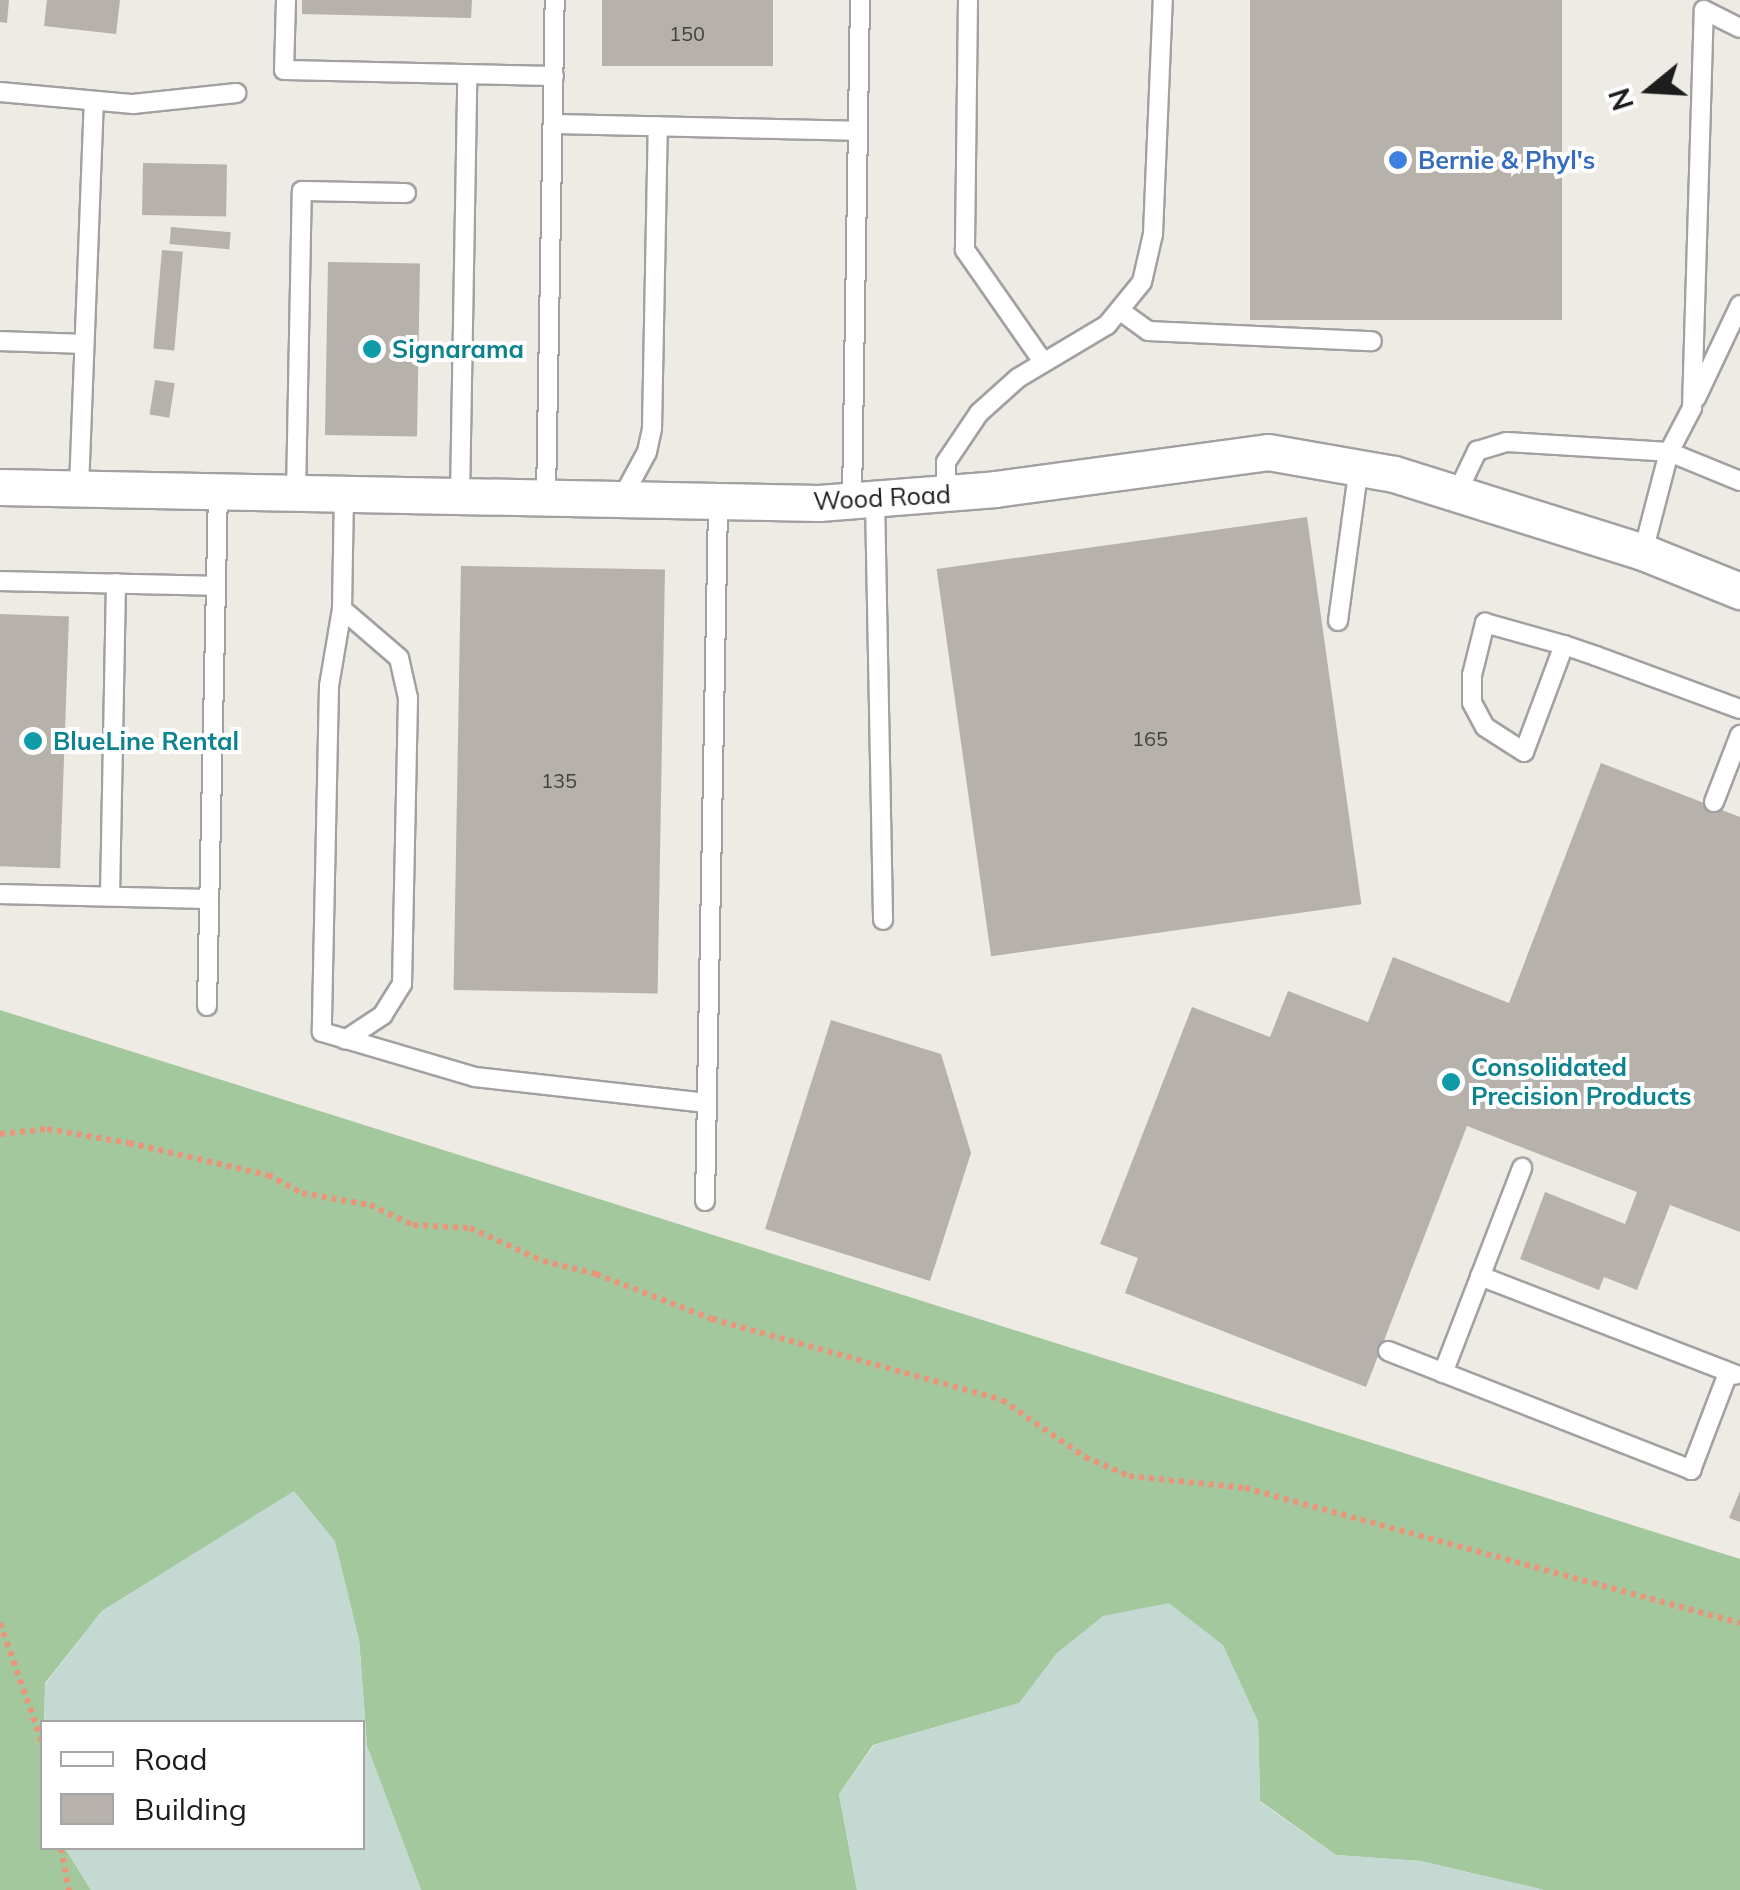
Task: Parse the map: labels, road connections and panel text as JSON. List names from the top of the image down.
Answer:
{
  "streets": {
    "street": ["Wood Road"]
  },
  "places": [
    "Bernie & Phyl's",
    "Signarama",
    "BlueLine Rental",
    "Consolidated Precision Products"
  ],
  "house_numbers": ["150", "165", "135"],
  "legend": ["Road", "Building"],
  "north": "left"
}
